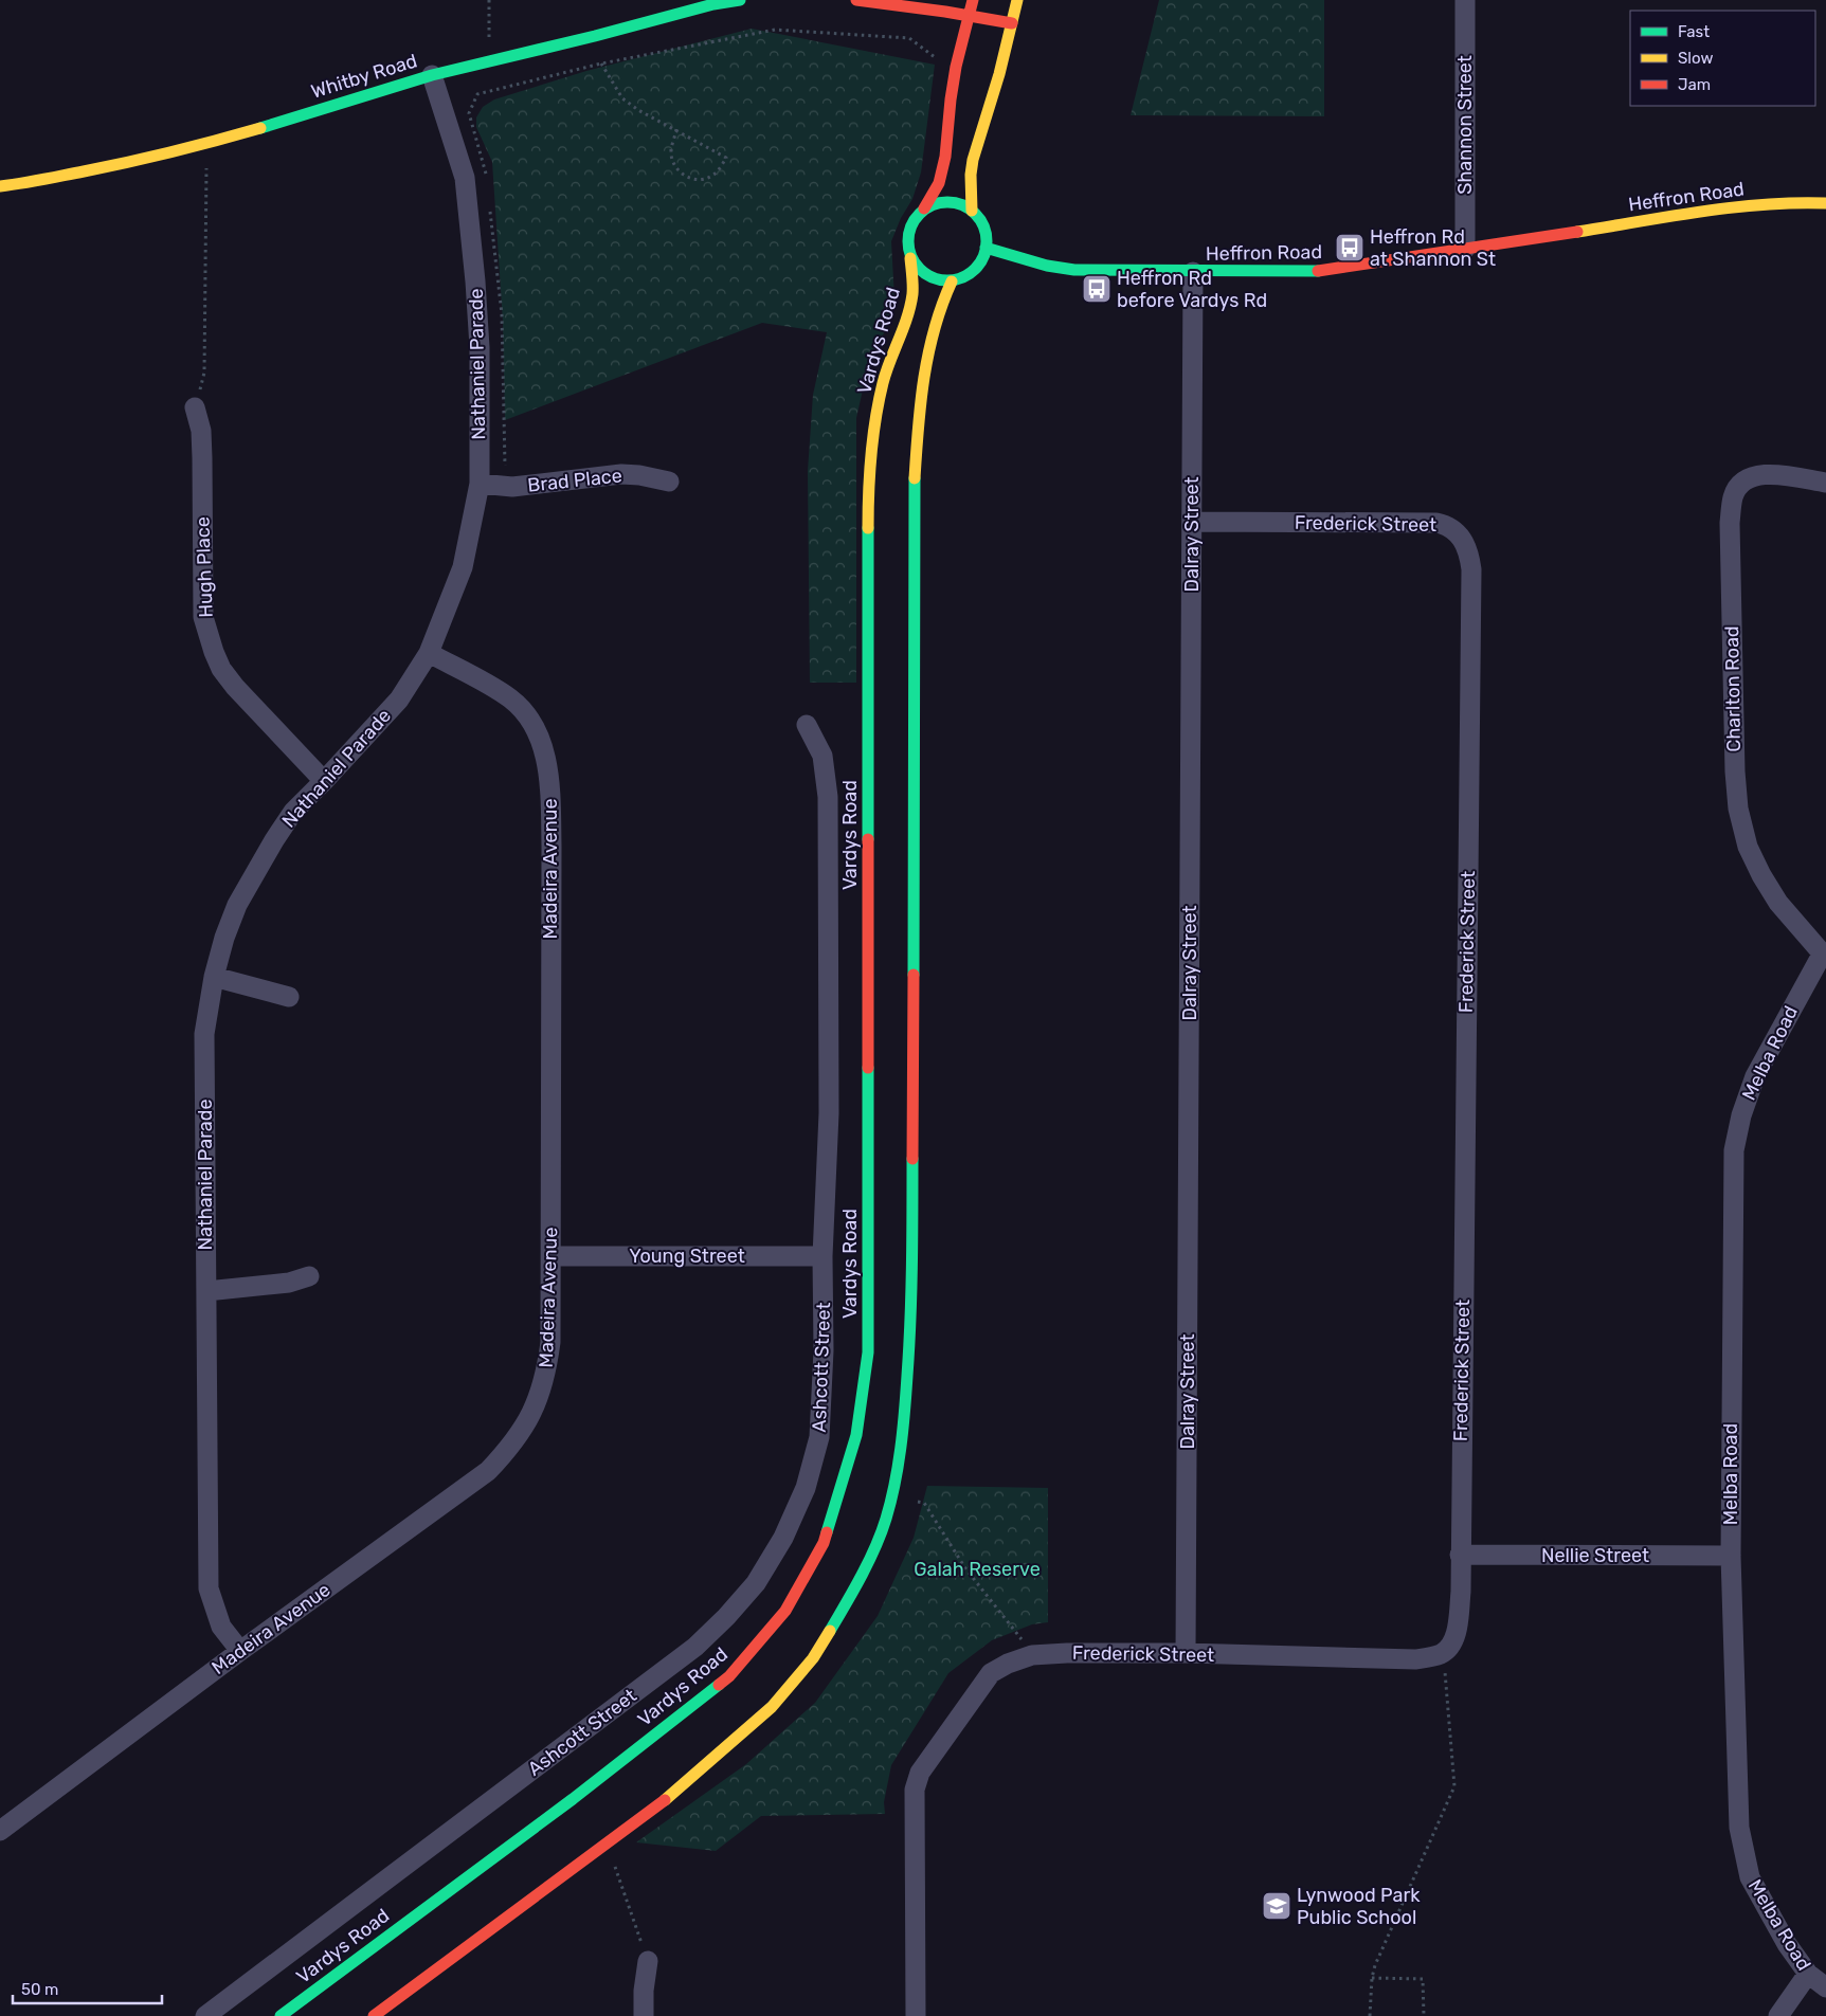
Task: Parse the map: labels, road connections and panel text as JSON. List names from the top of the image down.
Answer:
{
  "streets": {
    "main road": ["Whitby Road", "Heffron Road", "Vardys Road"],
    "street": [
      "Shannon Street",
      "Nathaniel Parade",
      "Brad Place",
      "Frederick Street",
      "Dalray Street",
      "Hugh Place",
      "Charlton Road",
      "Madeira Avenue",
      "Melba Road",
      "Young Street",
      "Ashcott Street",
      "Nellie Street"
    ]
  },
  "crossings": [
    ["Whitby Road", "Nathaniel Parade"],
    ["Shannon Street", "Heffron Road"],
    ["Heffron Road", "Vardys Road"],
    ["Heffron Road", "Dalray Street"],
    ["Nathaniel Parade", "Brad Place"],
    ["Nathaniel Parade", "Hugh Place"],
    ["Nathaniel Parade", "Madeira Avenue"],
    ["Frederick Street", "Dalray Street"],
    ["Frederick Street", "Nellie Street"],
    ["Charlton Road", "Melba Road"],
    ["Madeira Avenue", "Young Street"],
    ["Melba Road", "Nellie Street"],
    ["Young Street", "Ashcott Street"]
  ],
  "parks": ["Galah Reserve"],
  "places": {
    "bus stop": ["Heffron Rd at Shannon St", "Heffron Rd before Vardys Rd"],
    "school or university": ["Lynwood Park Public School"]
  },
  "legend": ["Fast", "Slow", "Jam"],
  "scale_bar": "50 m"
}
